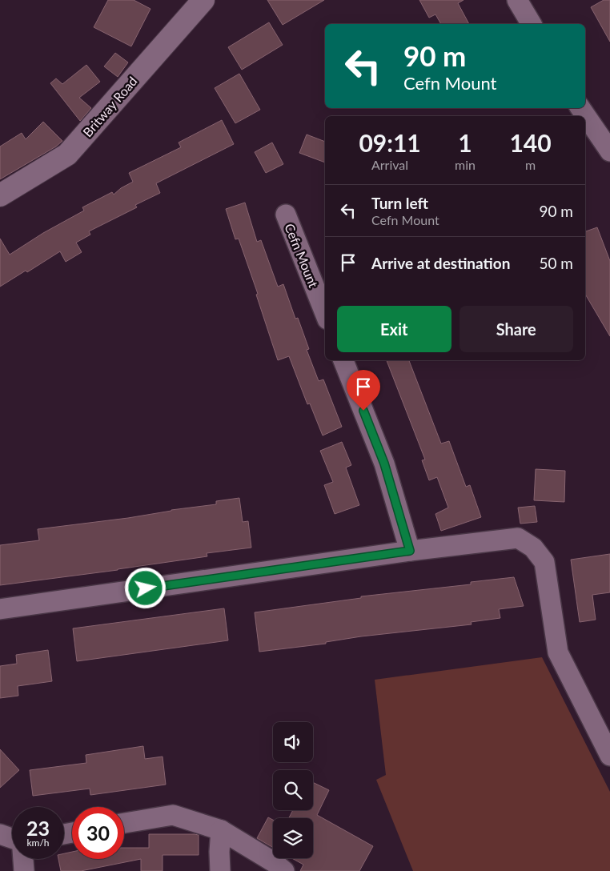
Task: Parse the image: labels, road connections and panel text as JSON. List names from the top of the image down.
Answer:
{
  "streets": {
    "street": ["Britway Road", "Cefn Mount"]
  },
  "page": {
    "turn": ["90 m", "Cefn Mount"],
    "eta": [
      "09:11",
      "Arrival",
      "1",
      "min",
      "140",
      "m"
    ],
    "list": [
      {
        "name": "Turn left",
        "note": "Cefn Mount",
        "value": "90 m"
      },
      {
        "name": "Arrive at destination",
        "value": "50 m"
      }
    ],
    "buttons": ["Exit", "Share"],
    "speed": "23 km/h",
    "limit": "30"
  }
}
